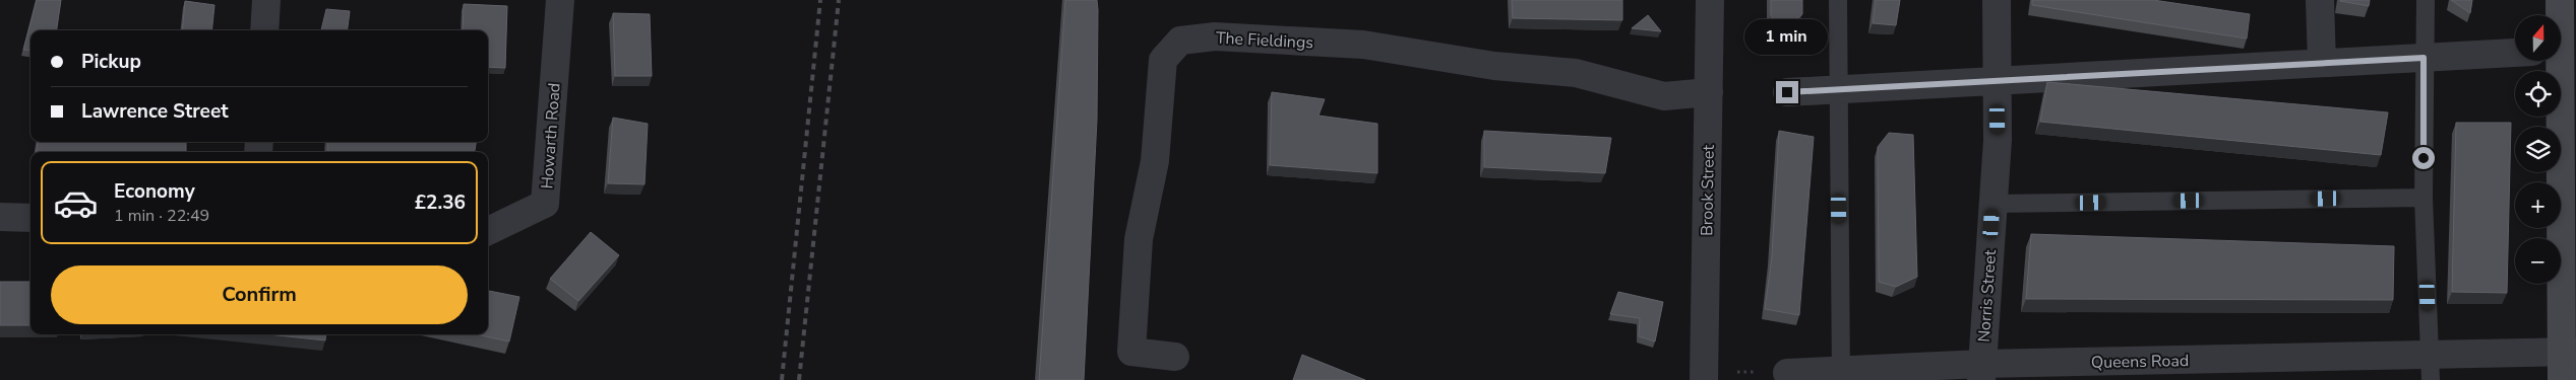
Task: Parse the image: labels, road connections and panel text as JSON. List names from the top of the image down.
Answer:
{
  "streets": {
    "street": [
      "The Fieldings",
      "Howarth Road",
      "Brook Street",
      "Norris Street",
      "Queens Road"
    ]
  },
  "crossings": [
    ["The Fieldings", "Brook Street"],
    ["Norris Street", "Queens Road"]
  ],
  "north": "top",
  "page": {
    "map_buttons": ["+", "−"],
    "bubble": "1 min",
    "banner": ["Pickup", "Lawrence Street"],
    "list": [
      {
        "name": "Economy",
        "note": "1 min · 22:49",
        "value": "£2.36"
      }
    ],
    "buttons": "Confirm"
  }
}
